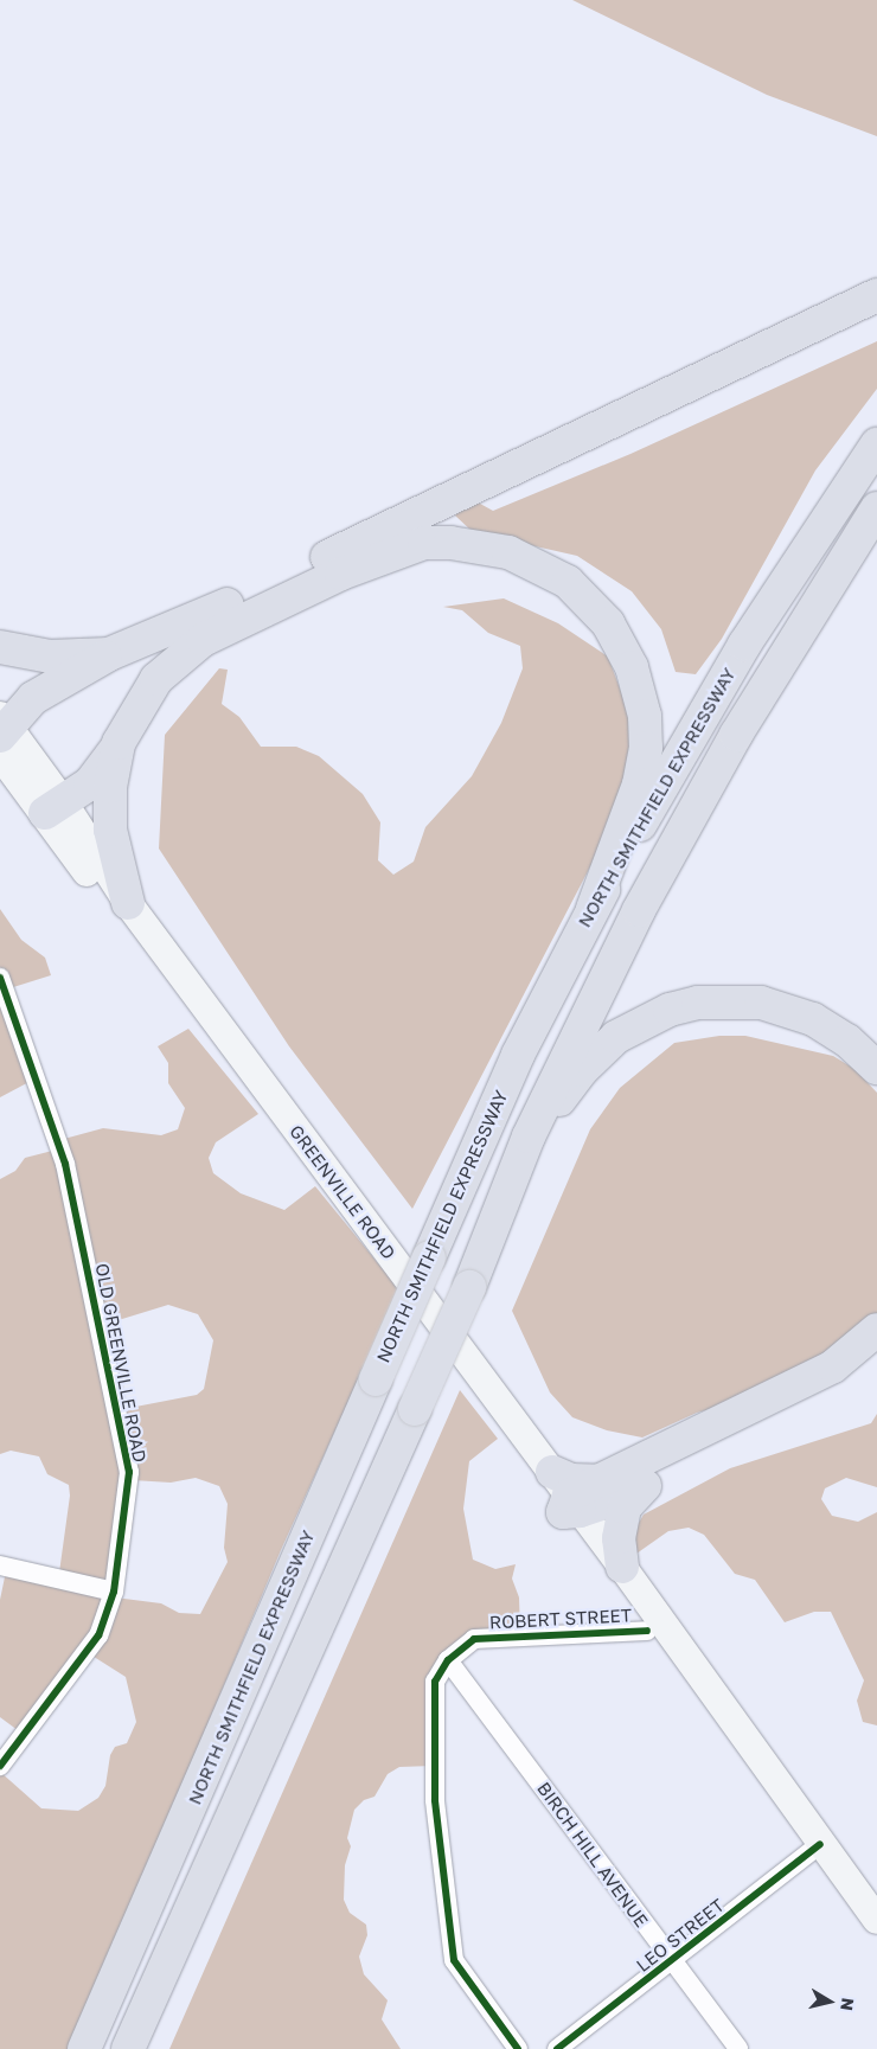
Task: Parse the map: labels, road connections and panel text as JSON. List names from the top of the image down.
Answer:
{
  "streets": {
    "highway": ["NORTH SMITHFIELD EXPRESSWAY"],
    "main road": ["GREENVILLE ROAD"],
    "street": [
      "OLD GREENVILLE ROAD",
      "ROBERT STREET",
      "BIRCH HILL AVENUE",
      "LEO STREET"
    ]
  },
  "crossings": [
    ["GREENVILLE ROAD", "ROBERT STREET"],
    ["GREENVILLE ROAD", "LEO STREET"],
    ["ROBERT STREET", "BIRCH HILL AVENUE"],
    ["BIRCH HILL AVENUE", "LEO STREET"]
  ],
  "north": "right"
}
